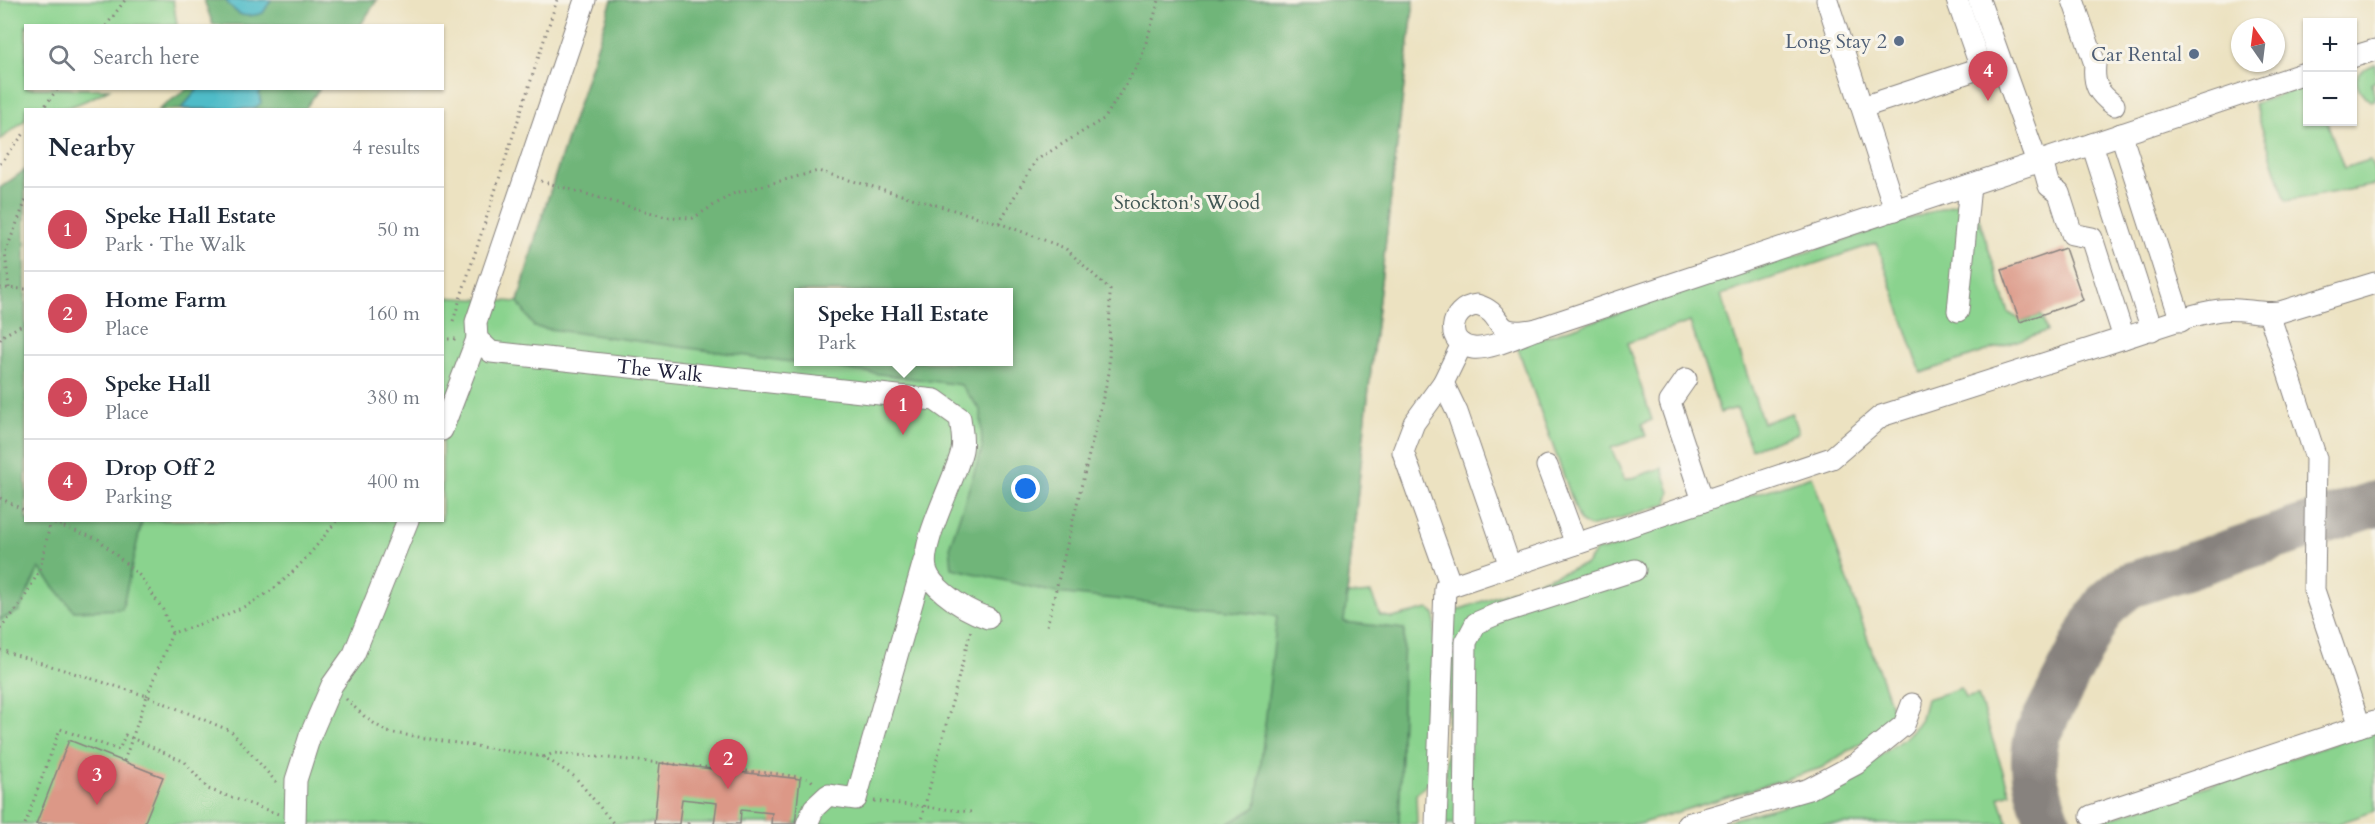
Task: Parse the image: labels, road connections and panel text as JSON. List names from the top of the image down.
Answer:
{
  "streets": {
    "street": ["The Walk"]
  },
  "parks": ["Stockton's Wood"],
  "places": ["Long Stay 2", "Car Rental"],
  "north": "top",
  "page": {
    "map_buttons": ["+", "−"],
    "search": "Search here",
    "pins": [
      "4",
      "1",
      "2",
      "3"
    ],
    "heading": ["Nearby", "4 results"],
    "list": [
      {
        "mark": "1",
        "name": "Speke Hall Estate",
        "note": "Park · The Walk",
        "value": "50 m"
      },
      {
        "mark": "2",
        "name": "Home Farm",
        "note": "Place",
        "value": "160 m"
      },
      {
        "mark": "3",
        "name": "Speke Hall",
        "note": "Place",
        "value": "380 m"
      },
      {
        "mark": "4",
        "name": "Drop Off 2",
        "note": "Parking",
        "value": "400 m"
      }
    ],
    "popup": ["Speke Hall Estate", "Park"]
  }
}
